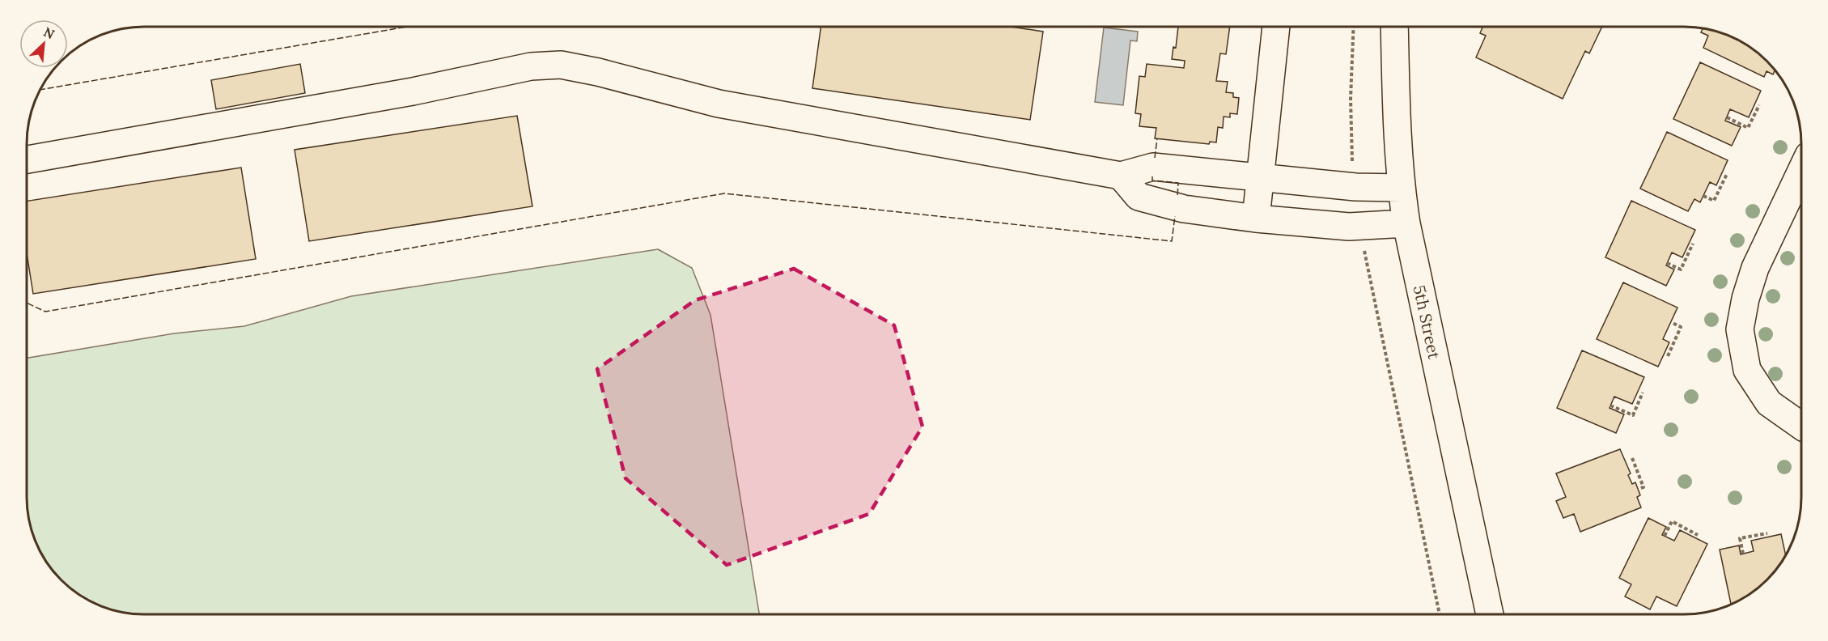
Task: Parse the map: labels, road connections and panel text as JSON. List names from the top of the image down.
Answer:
{
  "streets": {
    "street": ["5th Street"]
  },
  "north": "top right"
}
